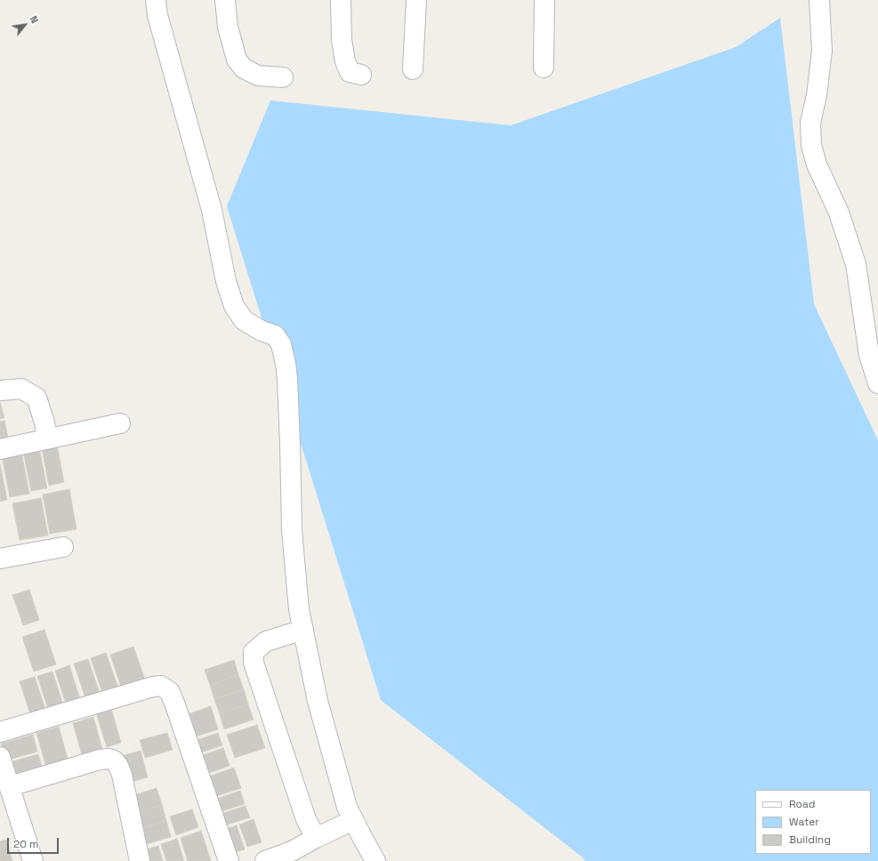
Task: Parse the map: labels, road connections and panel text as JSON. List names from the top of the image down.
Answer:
{
  "legend": ["Road", "Water", "Building"],
  "scale_bar": "20 m",
  "north": "top right"
}
